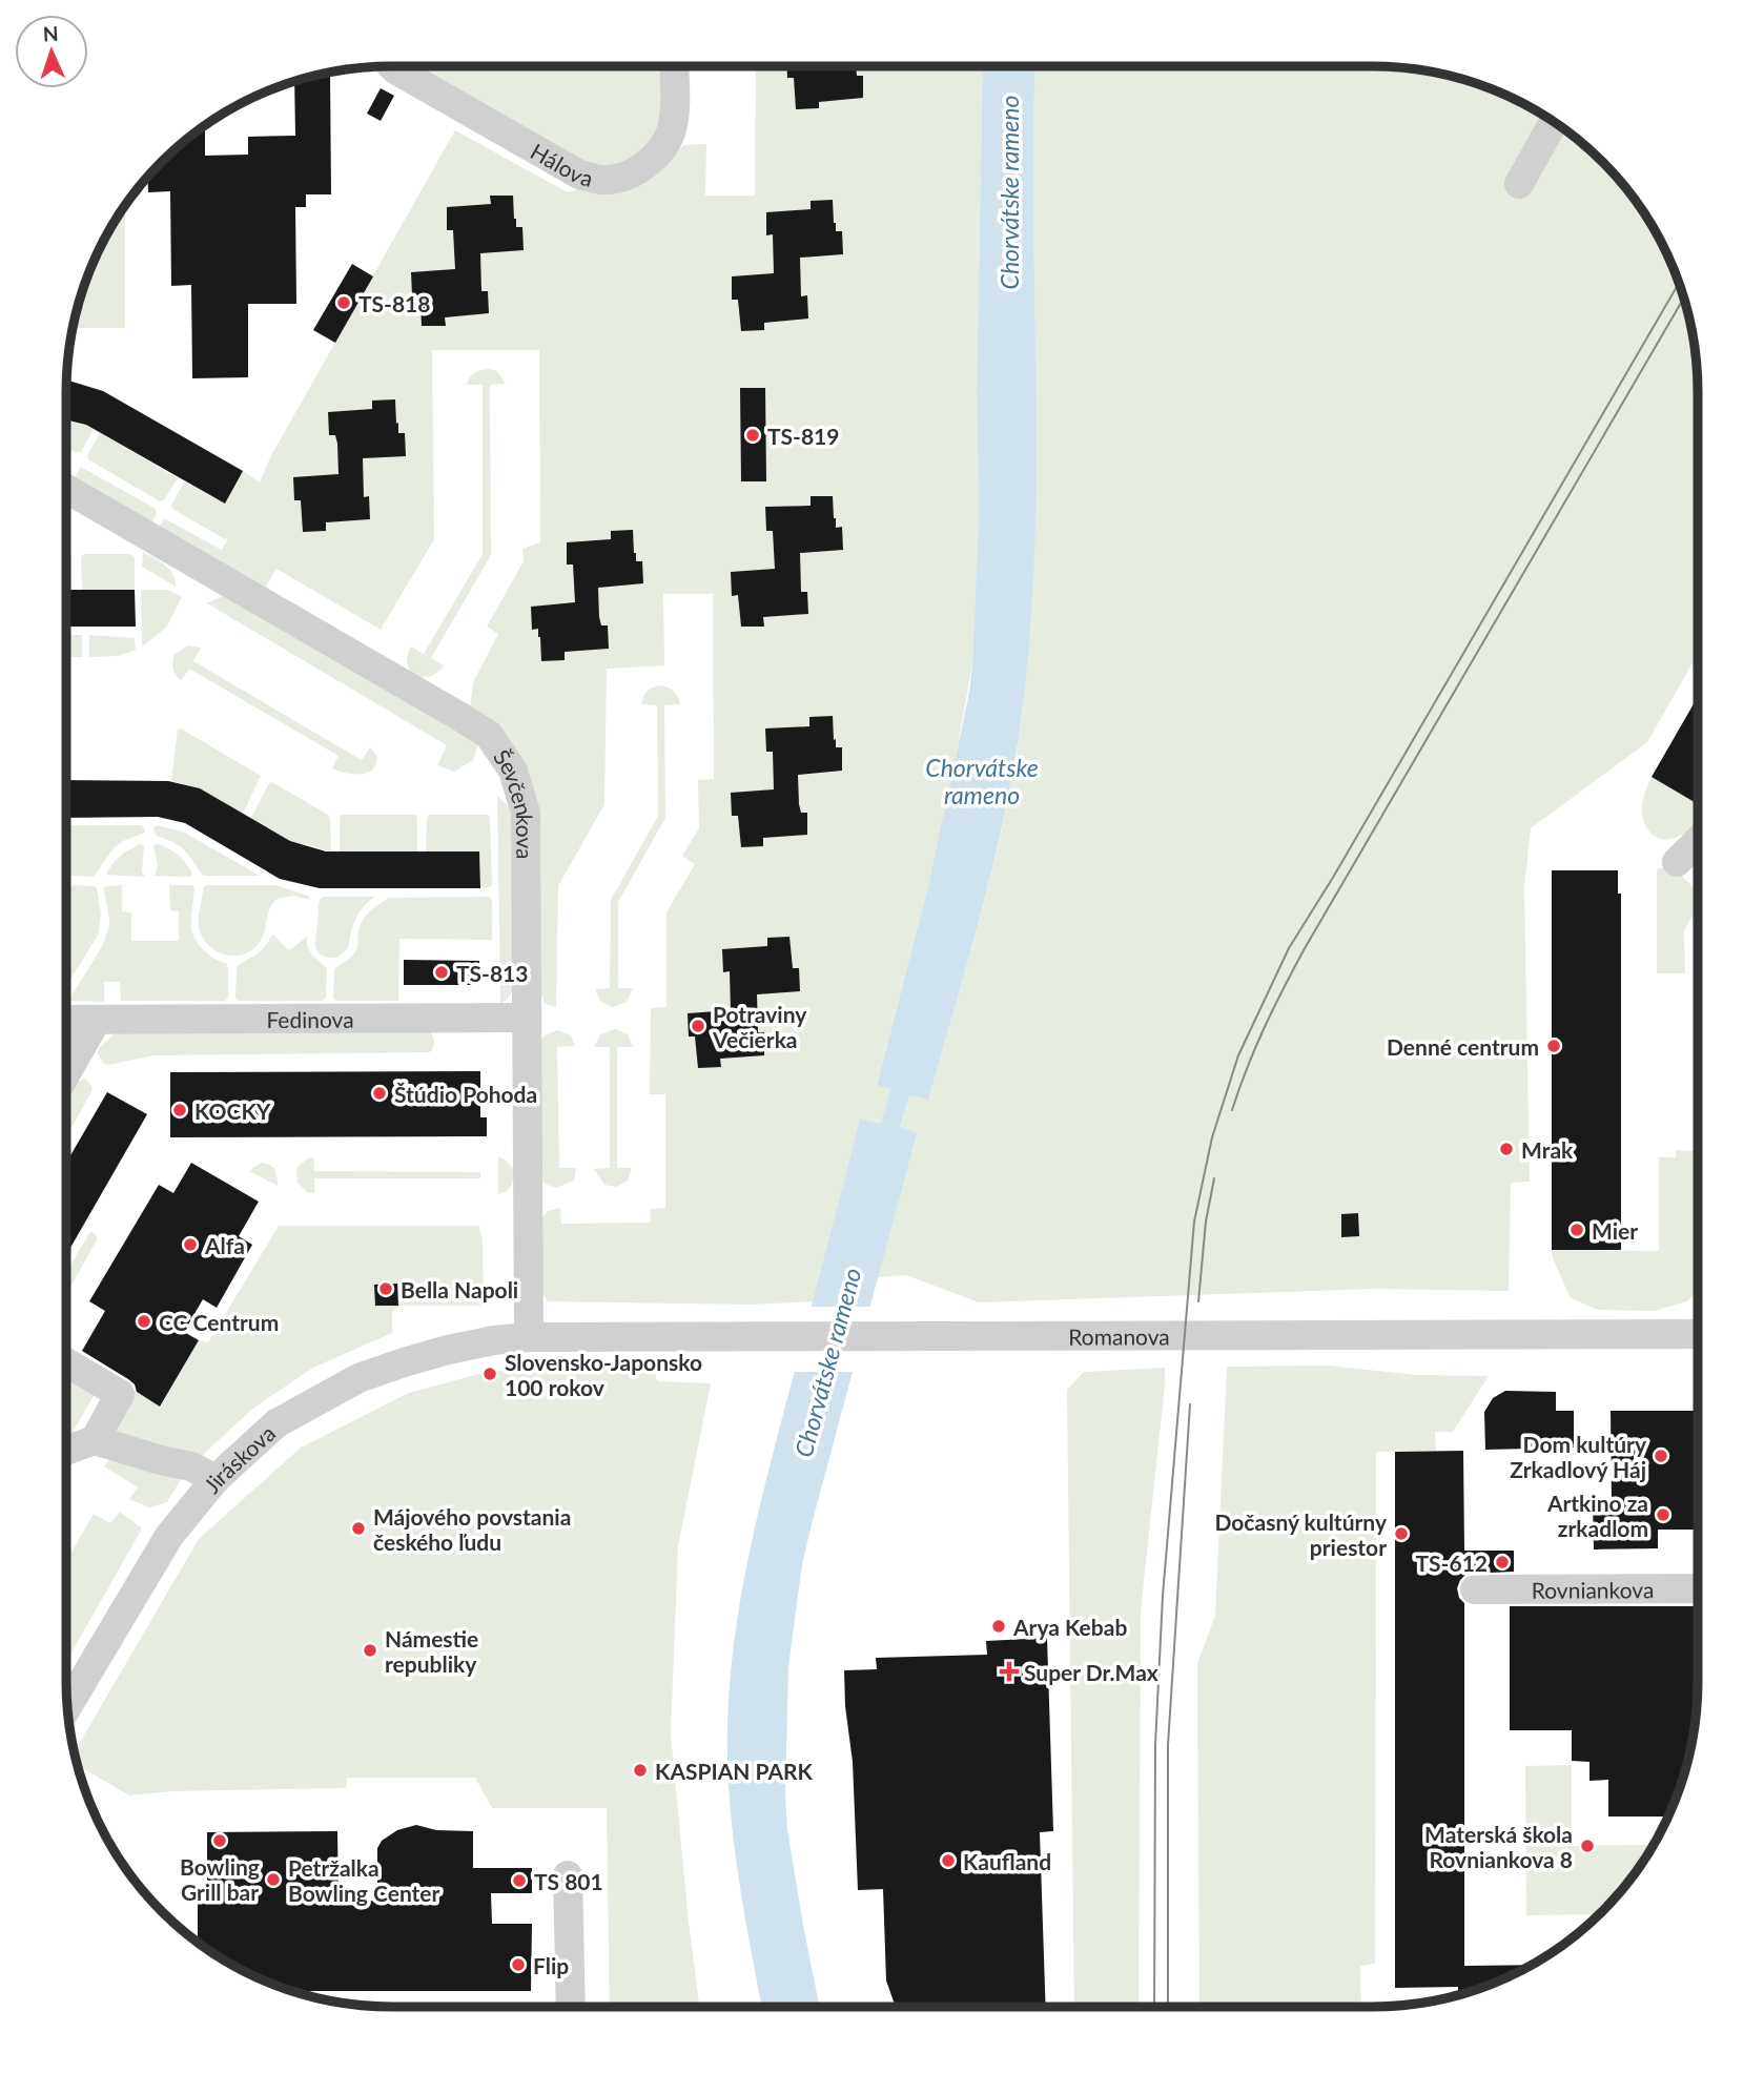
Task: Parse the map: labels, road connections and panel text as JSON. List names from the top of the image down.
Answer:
{
  "streets": {
    "street": [
      "Hálova",
      "Ševčenkova",
      "Fedinova",
      "Romanova",
      "Jiráskova",
      "Rovniankova"
    ]
  },
  "crossings": [
    ["Ševčenkova", "Fedinova"],
    ["Ševčenkova", "Romanova"],
    ["Ševčenkova", "Jiráskova"],
    ["Romanova", "Jiráskova"]
  ],
  "water": ["Chorvátske rameno"],
  "places": {
    "other": [
      "TS-818",
      "TS-819",
      "TS-813",
      "Potraviny Večierka",
      "Denné centrum",
      "Štúdio Pohoda",
      "KOCKY",
      "Mrak",
      "Mier",
      "Alfa",
      "Bella Napoli",
      "CC Centrum",
      "Slovensko-Japonsko 100 rokov",
      "Dom kultúry Zrkadlový Háj",
      "Artkino za zrkadlom",
      "Májového povstania českého ľudu",
      "Dočasný kultúrny priestor",
      "TS-612",
      "Arya Kebab",
      "Námestie republiky",
      "KASPIAN PARK",
      "Bowling Grill bar",
      "Materská škola Rovniankova 8",
      "Kaufland",
      "Petržalka Bowling Center",
      "TS 801",
      "Flip"
    ],
    "health": ["Super Dr.Max"]
  },
  "north": "top"
}
